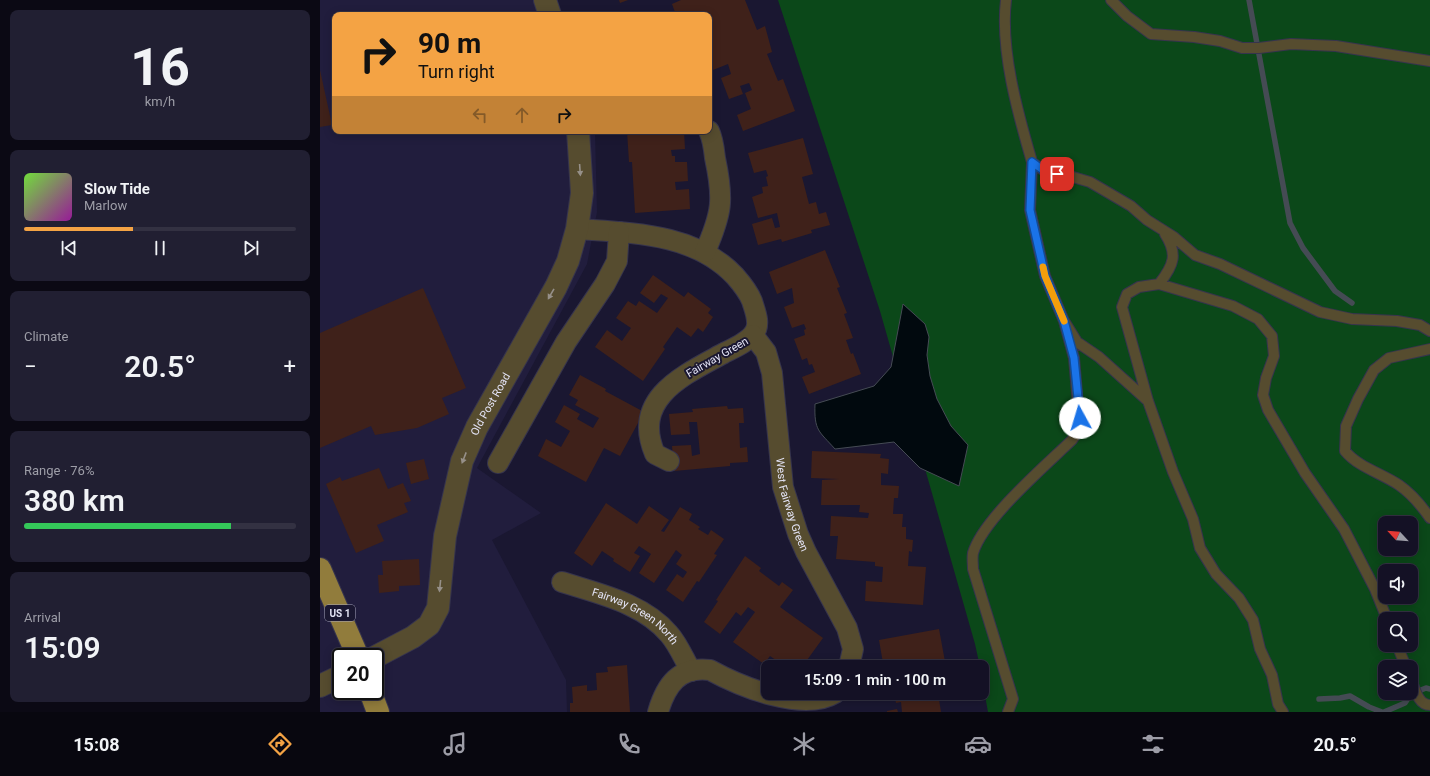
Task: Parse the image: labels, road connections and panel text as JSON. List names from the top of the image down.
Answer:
{
  "streets": {
    "main road": ["US 1"],
    "street": [
      "Fairway Green",
      "Old Post Road",
      "West Fairway Green",
      "Fairway Green North"
    ]
  },
  "crossings": [
    ["Fairway Green", "Old Post Road"],
    ["Fairway Green", "West Fairway Green"]
  ],
  "north": "top left",
  "page": {
    "tile": [
      ["16", "km/h"],
      "Climate",
      ["Range · 76%", "380 km"],
      ["Arrival", "15:09"]
    ],
    "turn": ["90 m", "Turn right"],
    "song": ["Slow Tide", "Marlow"],
    "heat": ["−", "20.5°", "+"],
    "limit": "20",
    "trip": "15:09 · 1 min · 100 m",
    "tabs": ["15:08", "20.5°"]
  }
}
